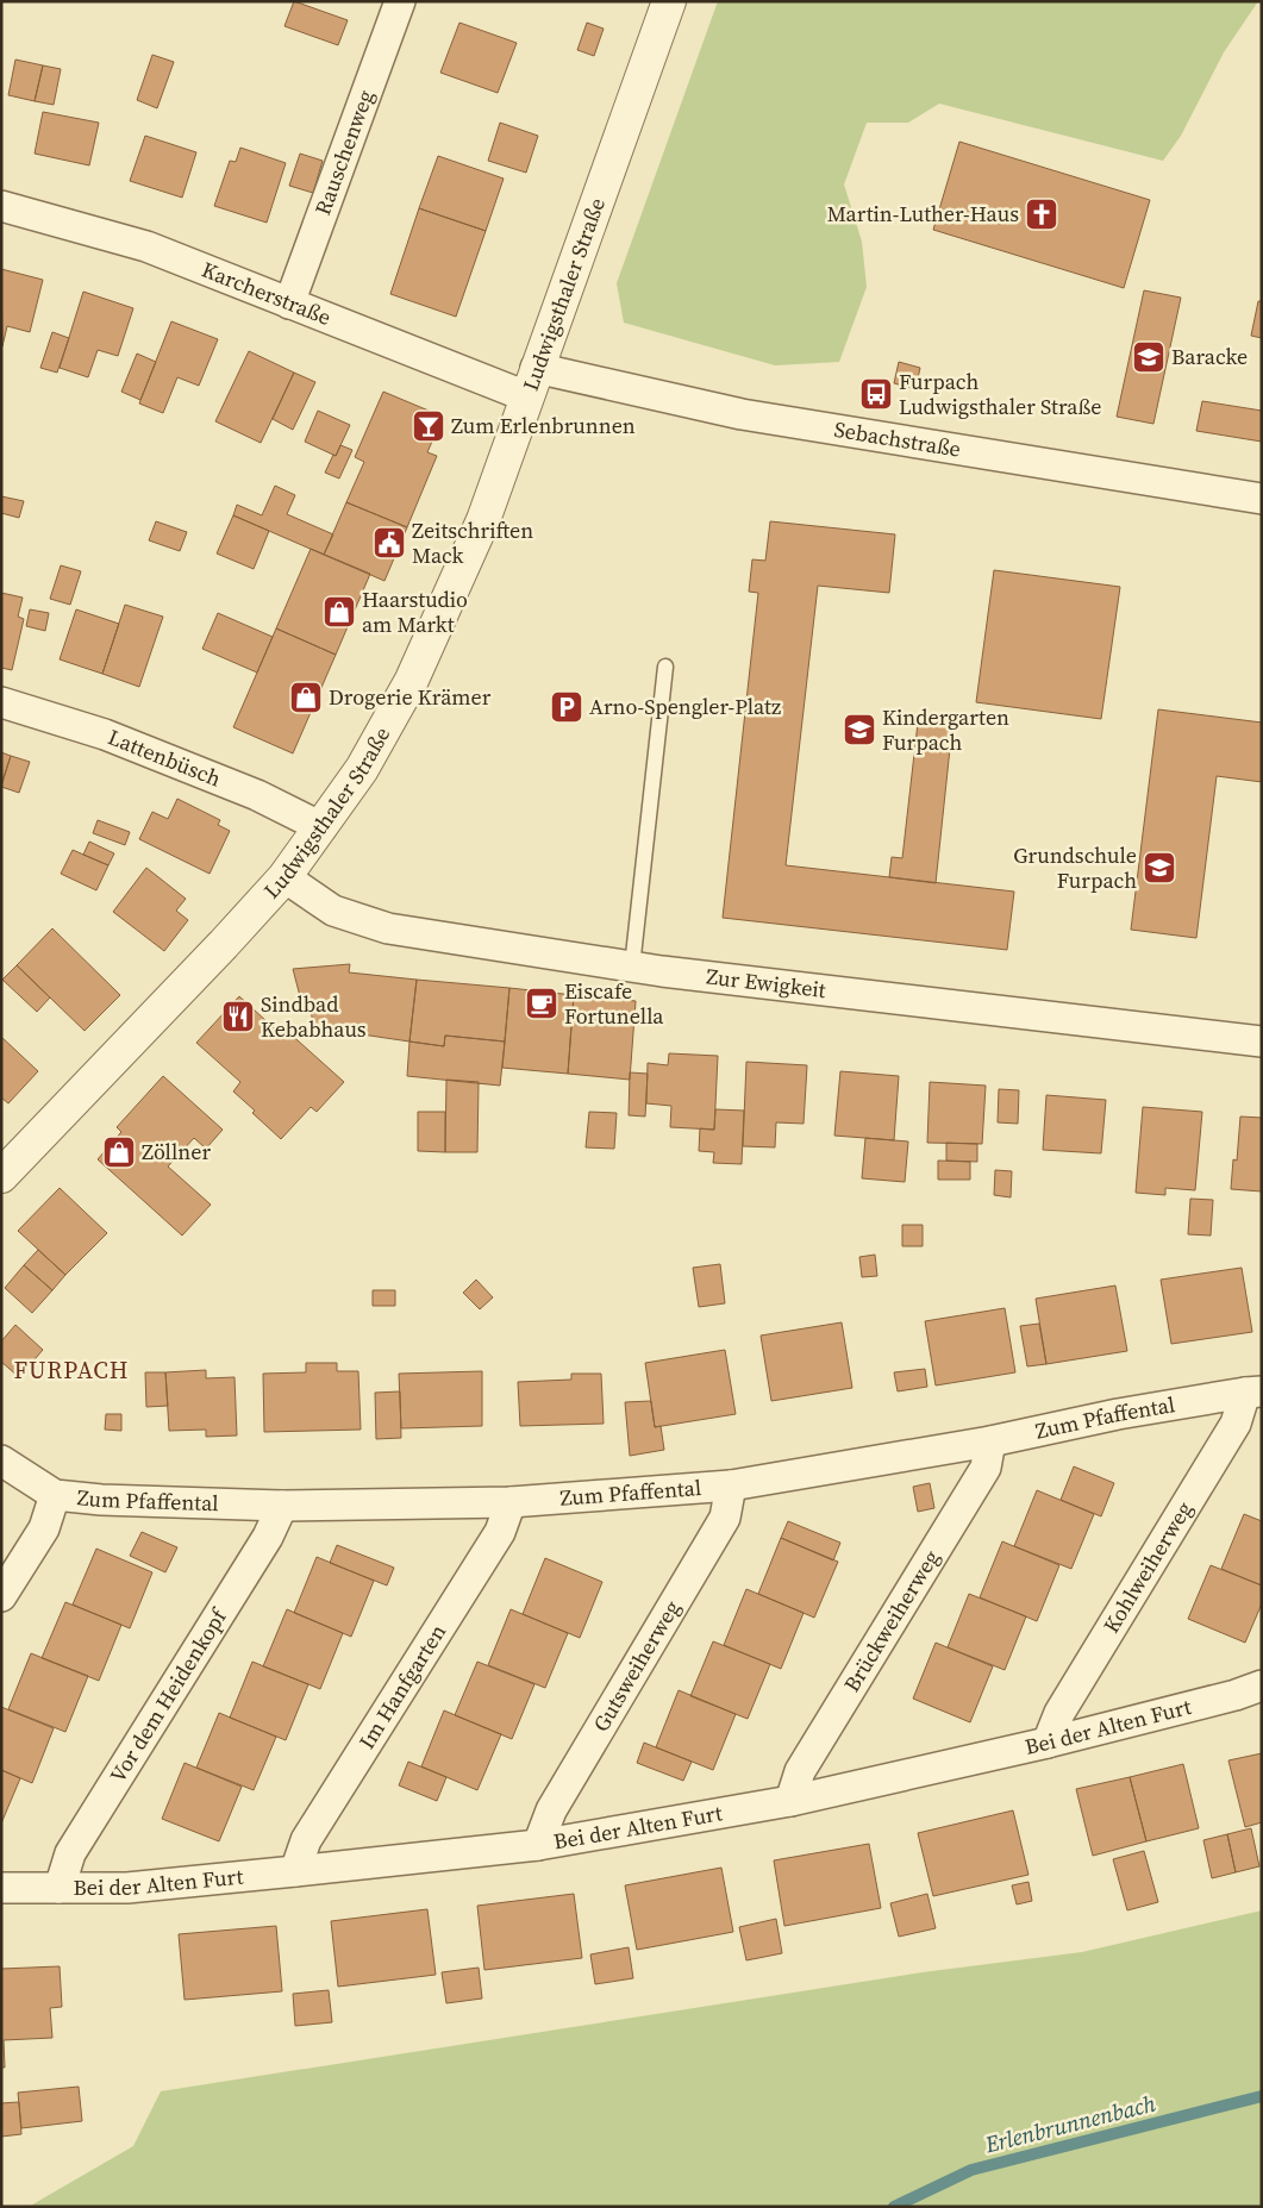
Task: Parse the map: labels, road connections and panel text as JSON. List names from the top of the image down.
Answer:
{
  "streets": {
    "street": [
      "Rauschenweg",
      "Karcherstraße",
      "Ludwigsthaler Straße",
      "Sebachstraße",
      "Lattenbüsch",
      "Zur Ewigkeit",
      "Zum Pfaffental",
      "Kohlweiherweg",
      "Brückweiherweg",
      "Gutsweiherweg",
      "Im Hanfgarten",
      "Vor dem Heidenkopf",
      "Bei der Alten Furt"
    ]
  },
  "crossings": [
    ["Rauschenweg", "Karcherstraße"],
    ["Karcherstraße", "Ludwigsthaler Straße"],
    ["Karcherstraße", "Sebachstraße"],
    ["Ludwigsthaler Straße", "Sebachstraße"],
    ["Ludwigsthaler Straße", "Lattenbüsch"],
    ["Ludwigsthaler Straße", "Zur Ewigkeit"],
    ["Zum Pfaffental", "Kohlweiherweg"],
    ["Zum Pfaffental", "Brückweiherweg"],
    ["Zum Pfaffental", "Gutsweiherweg"],
    ["Zum Pfaffental", "Im Hanfgarten"],
    ["Zum Pfaffental", "Vor dem Heidenkopf"],
    ["Kohlweiherweg", "Bei der Alten Furt"],
    ["Brückweiherweg", "Bei der Alten Furt"],
    ["Gutsweiherweg", "Bei der Alten Furt"],
    ["Im Hanfgarten", "Bei der Alten Furt"],
    ["Vor dem Heidenkopf", "Bei der Alten Furt"]
  ],
  "districts": ["FURPACH"],
  "water": ["Erlenbrunnenbach"],
  "places": {
    "church": ["Martin-Luther-Haus"],
    "school or university": ["Baracke", "Kindergarten Furpach", "Grundschule Furpach"],
    "bus stop": ["Furpach Ludwigsthaler Straße"],
    "bar": ["Zum Erlenbrunnen"],
    "public building": ["Zeitschriften Mack"],
    "shop": ["Haarstudio am Markt", "Drogerie Krämer", "Zöllner"],
    "parking": ["Arno-Spengler-Platz"],
    "cafe": ["Eiscafe Fortunella"],
    "restaurant": ["Sindbad Kebabhaus"]
  }
}
